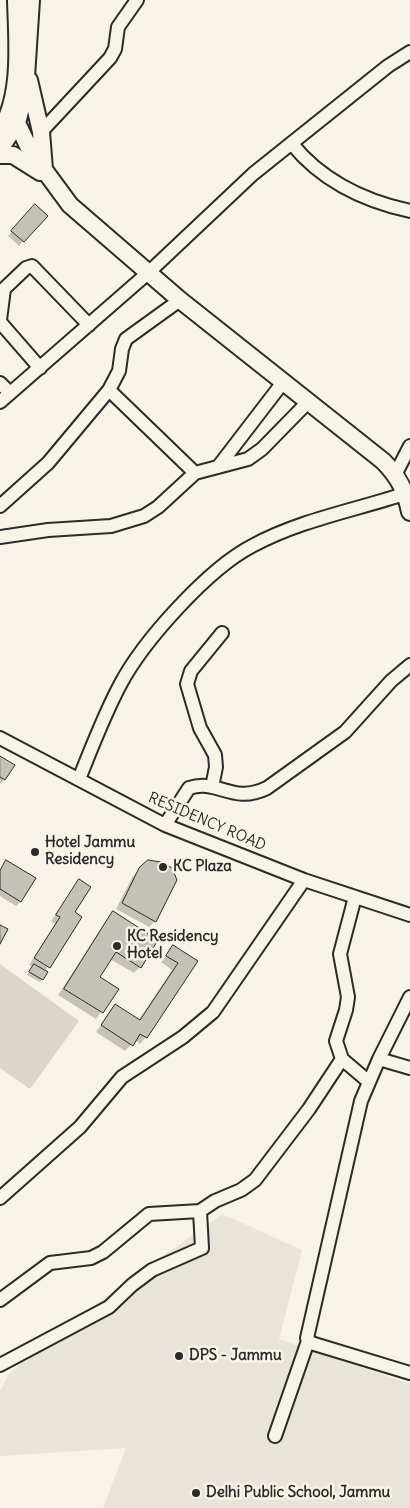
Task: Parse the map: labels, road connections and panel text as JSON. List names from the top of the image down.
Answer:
{
  "streets": {
    "street": ["RESIDENCY ROAD"]
  },
  "places": [
    "Hotel Jammu Residency",
    "KC Plaza",
    "KC Residency Hotel",
    "DPS - Jammu",
    "Delhi Public School, Jammu"
  ]
}
